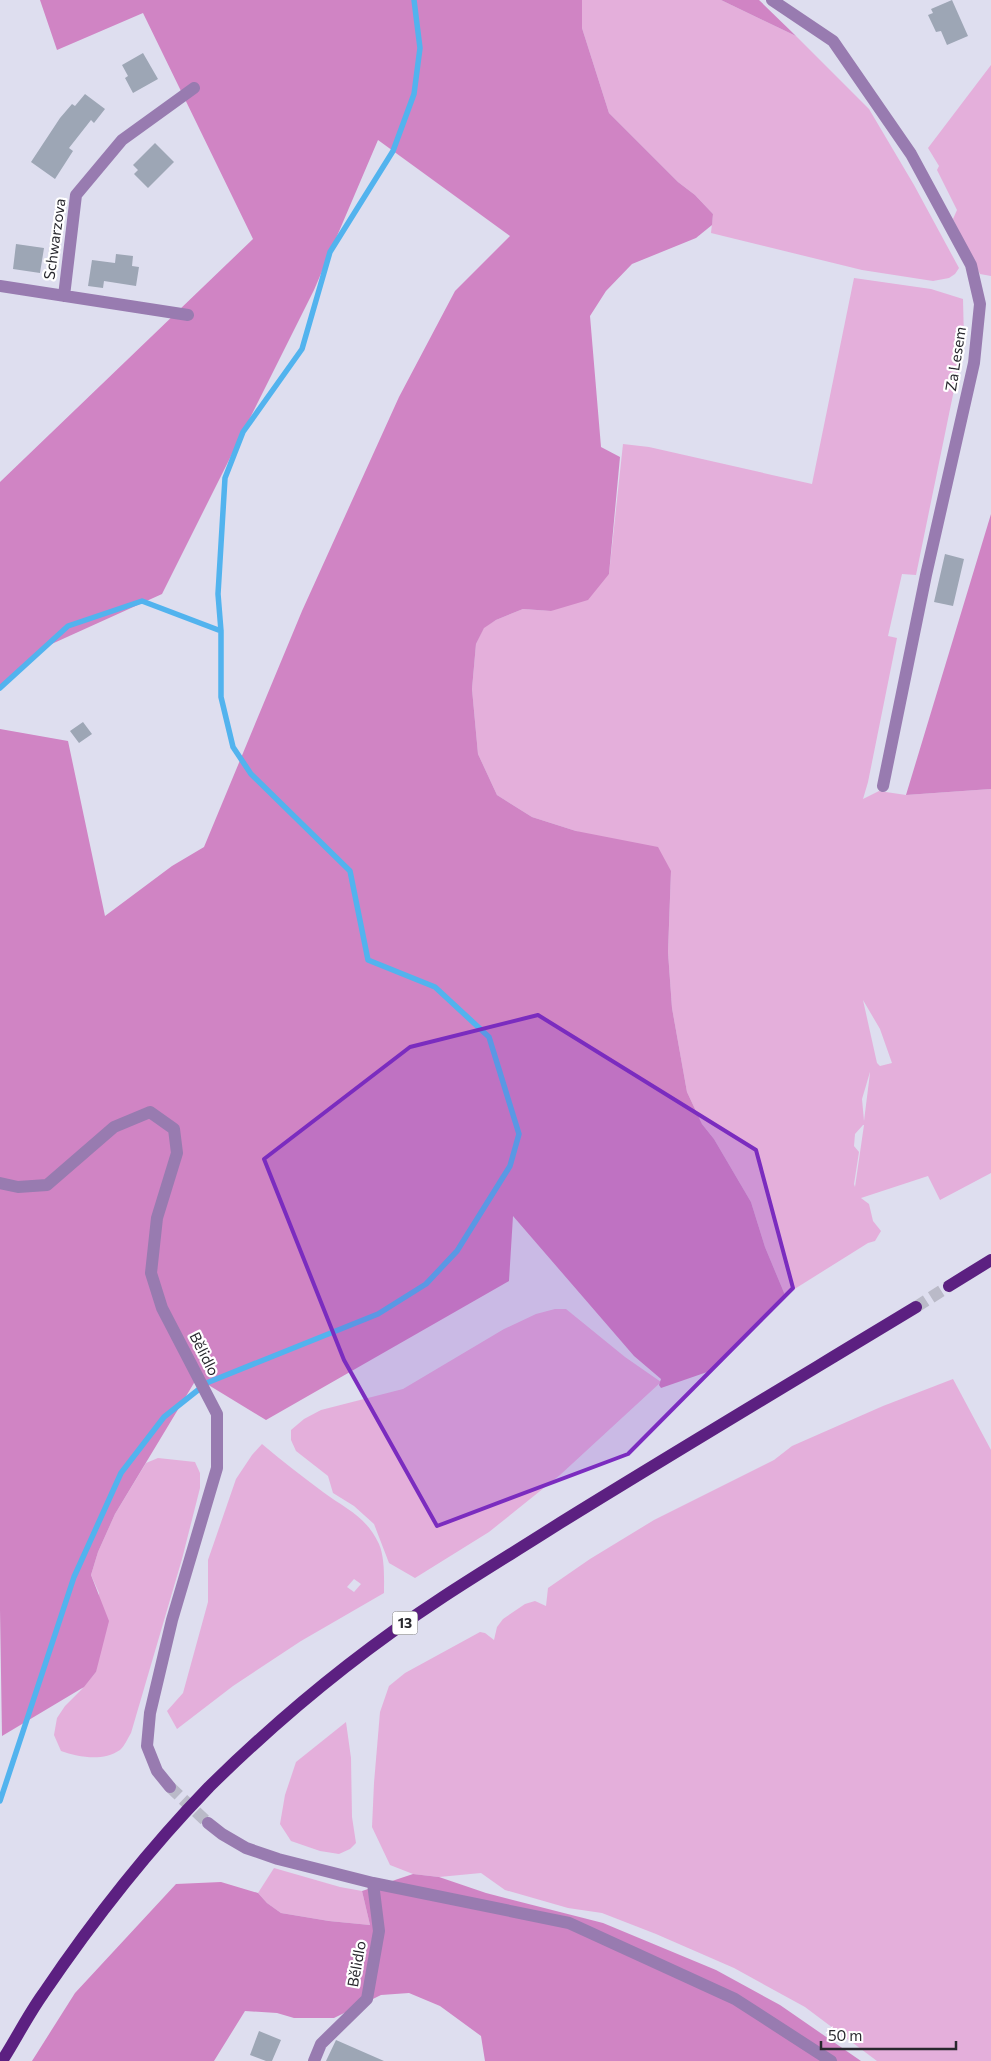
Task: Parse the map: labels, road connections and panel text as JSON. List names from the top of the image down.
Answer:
{
  "streets": {
    "main road": ["13"],
    "street": ["Schwarzova", "Za Lesem", "Bělidlo"]
  },
  "scale_bar": "50 m"
}
